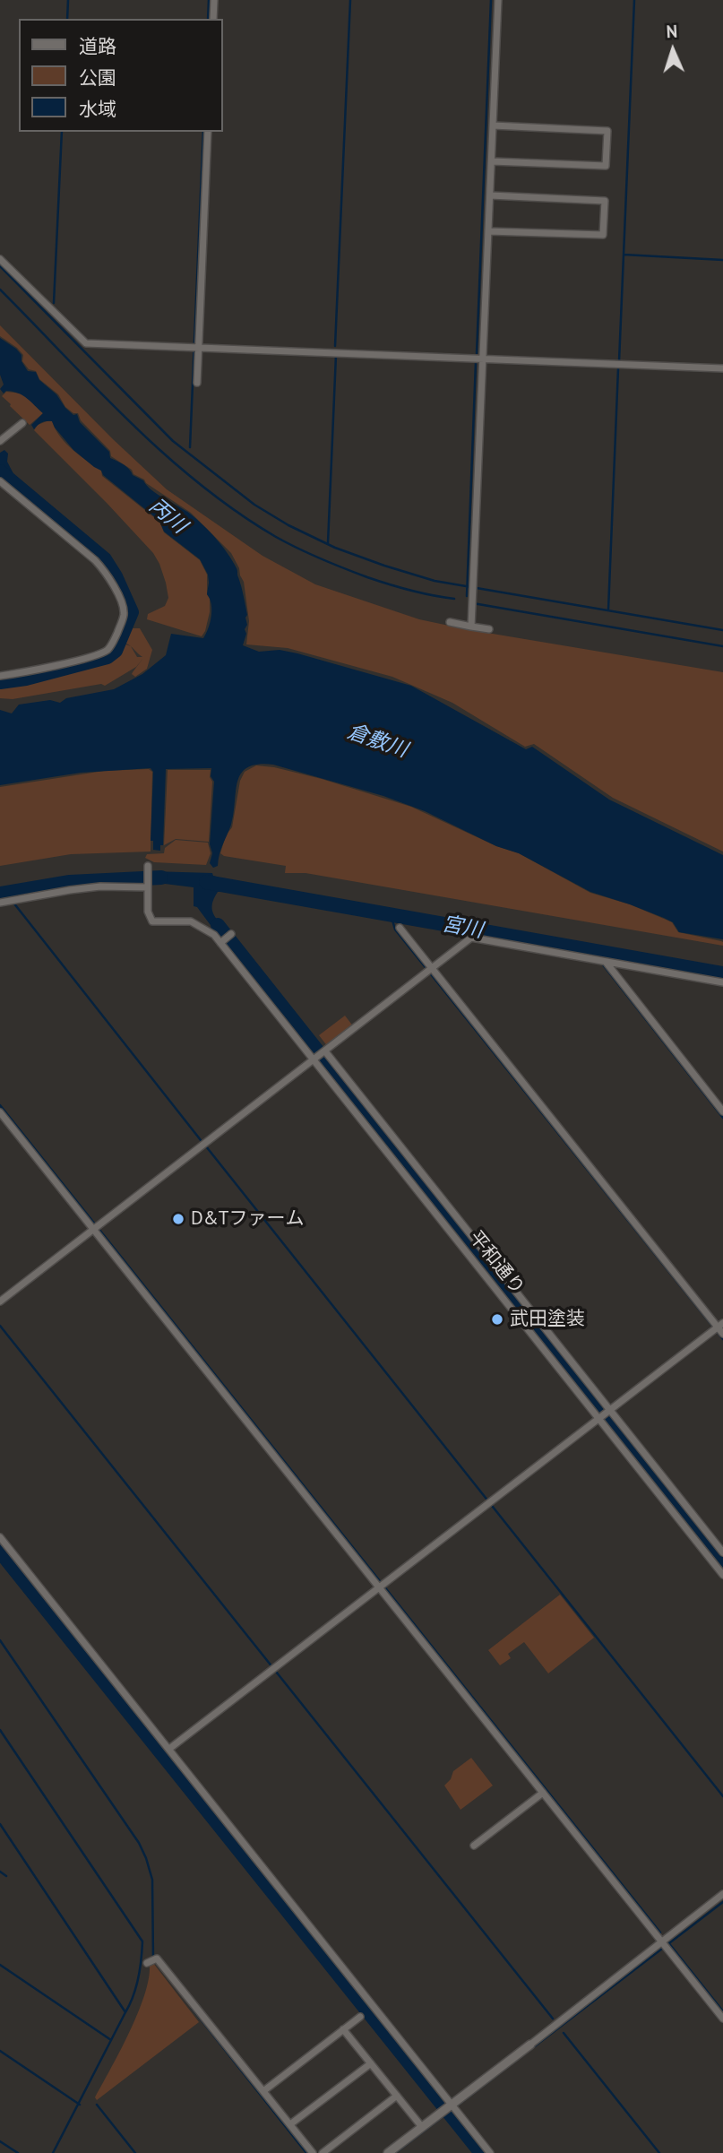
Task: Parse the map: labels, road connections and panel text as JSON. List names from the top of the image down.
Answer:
{
  "streets": {
    "street": ["平和通り"]
  },
  "water": ["丙川", "倉敷川", "宮川"],
  "places": ["D&Tファーム", "武田塗装"],
  "legend": ["道路", "公園", "水域"],
  "north": "top"
}
